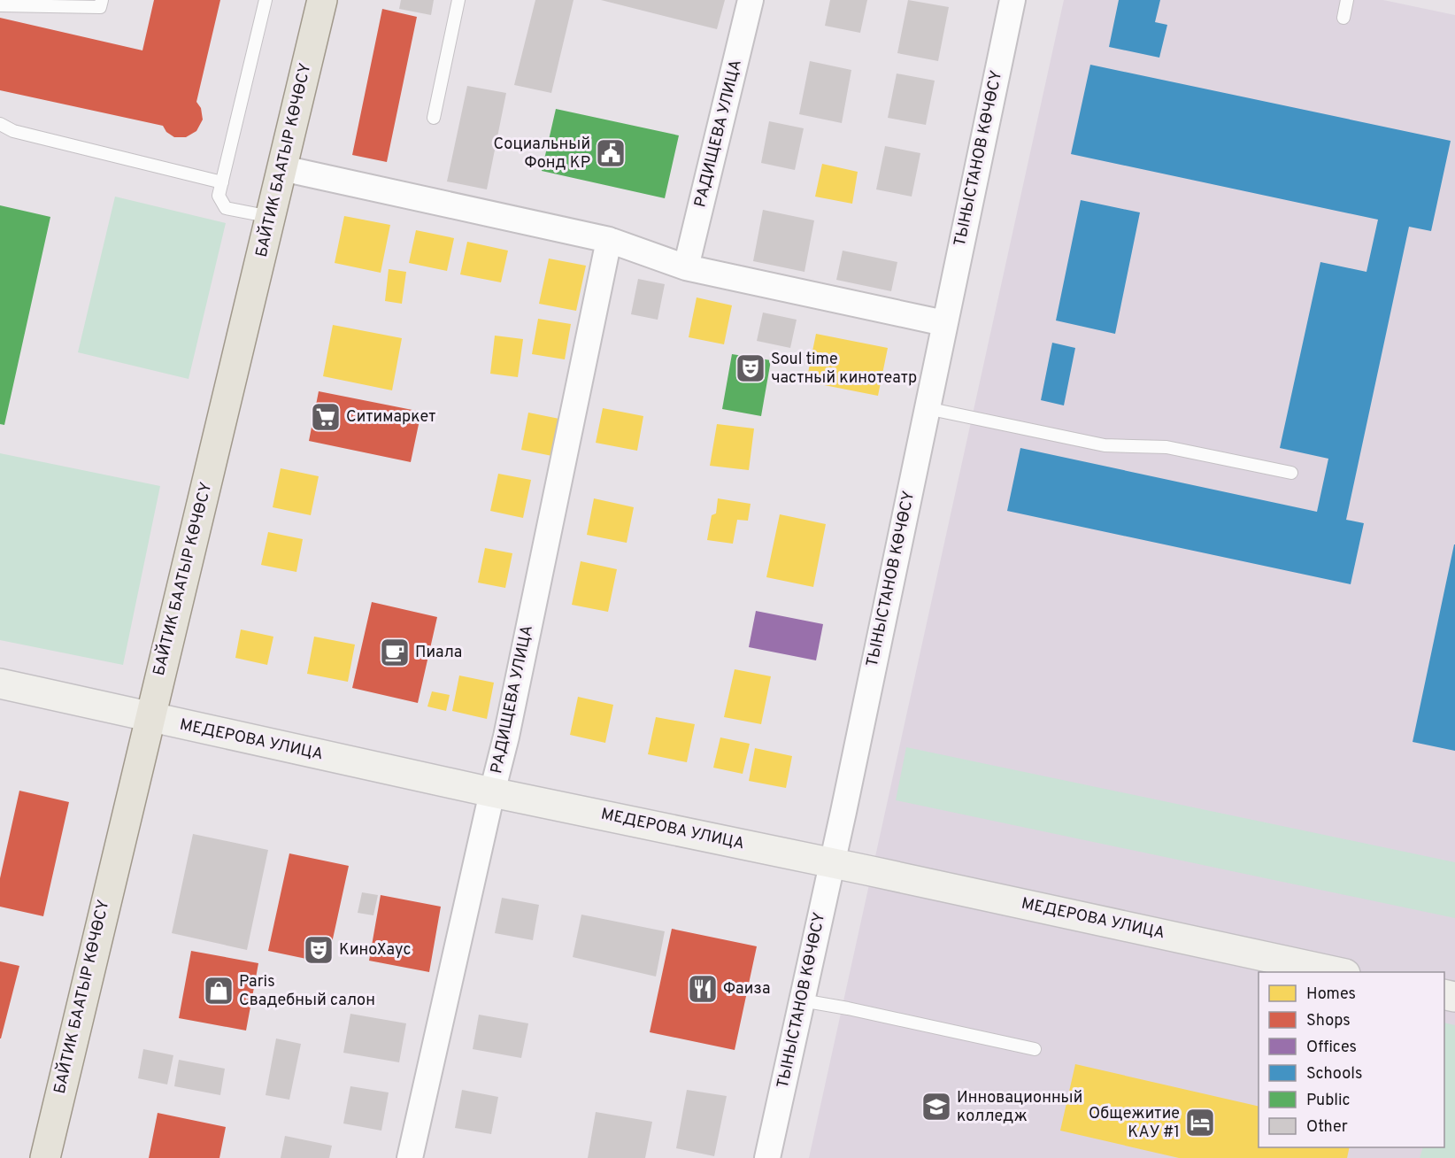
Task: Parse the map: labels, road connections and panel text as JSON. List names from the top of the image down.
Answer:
{
  "streets": {
    "main road": ["БАЙТИК БААТЫР КӨЧӨСҮ", "МЕДЕРОВА УЛИЦА"],
    "street": ["РАДИЩЕВА УЛИЦА", "ТЫНЫСТАНОВ КӨЧӨСҮ"]
  },
  "crossings": [
    ["РАДИЩЕВА УЛИЦА", "МЕДЕРОВА УЛИЦА"],
    ["ТЫНЫСТАНОВ КӨЧӨСҮ", "МЕДЕРОВА УЛИЦА"],
    ["БАЙТИК БААТЫР КӨЧӨСҮ", "МЕДЕРОВА УЛИЦА"]
  ],
  "places": {
    "public building": ["Социальный Фонд КР"],
    "theatre": ["Soul time частный кинотеатр", "КиноХаус"],
    "supermarket": ["Ситимаркет"],
    "cafe": ["Пиала"],
    "restaurant": ["Фаиза"],
    "shop": ["Paris Свадебный салон"],
    "school or university": ["Инновационный колледж"],
    "hotel": ["Общежитие КАУ #1"]
  },
  "legend": [
    "Homes",
    "Shops",
    "Offices",
    "Schools",
    "Public",
    "Other"
  ]
}
